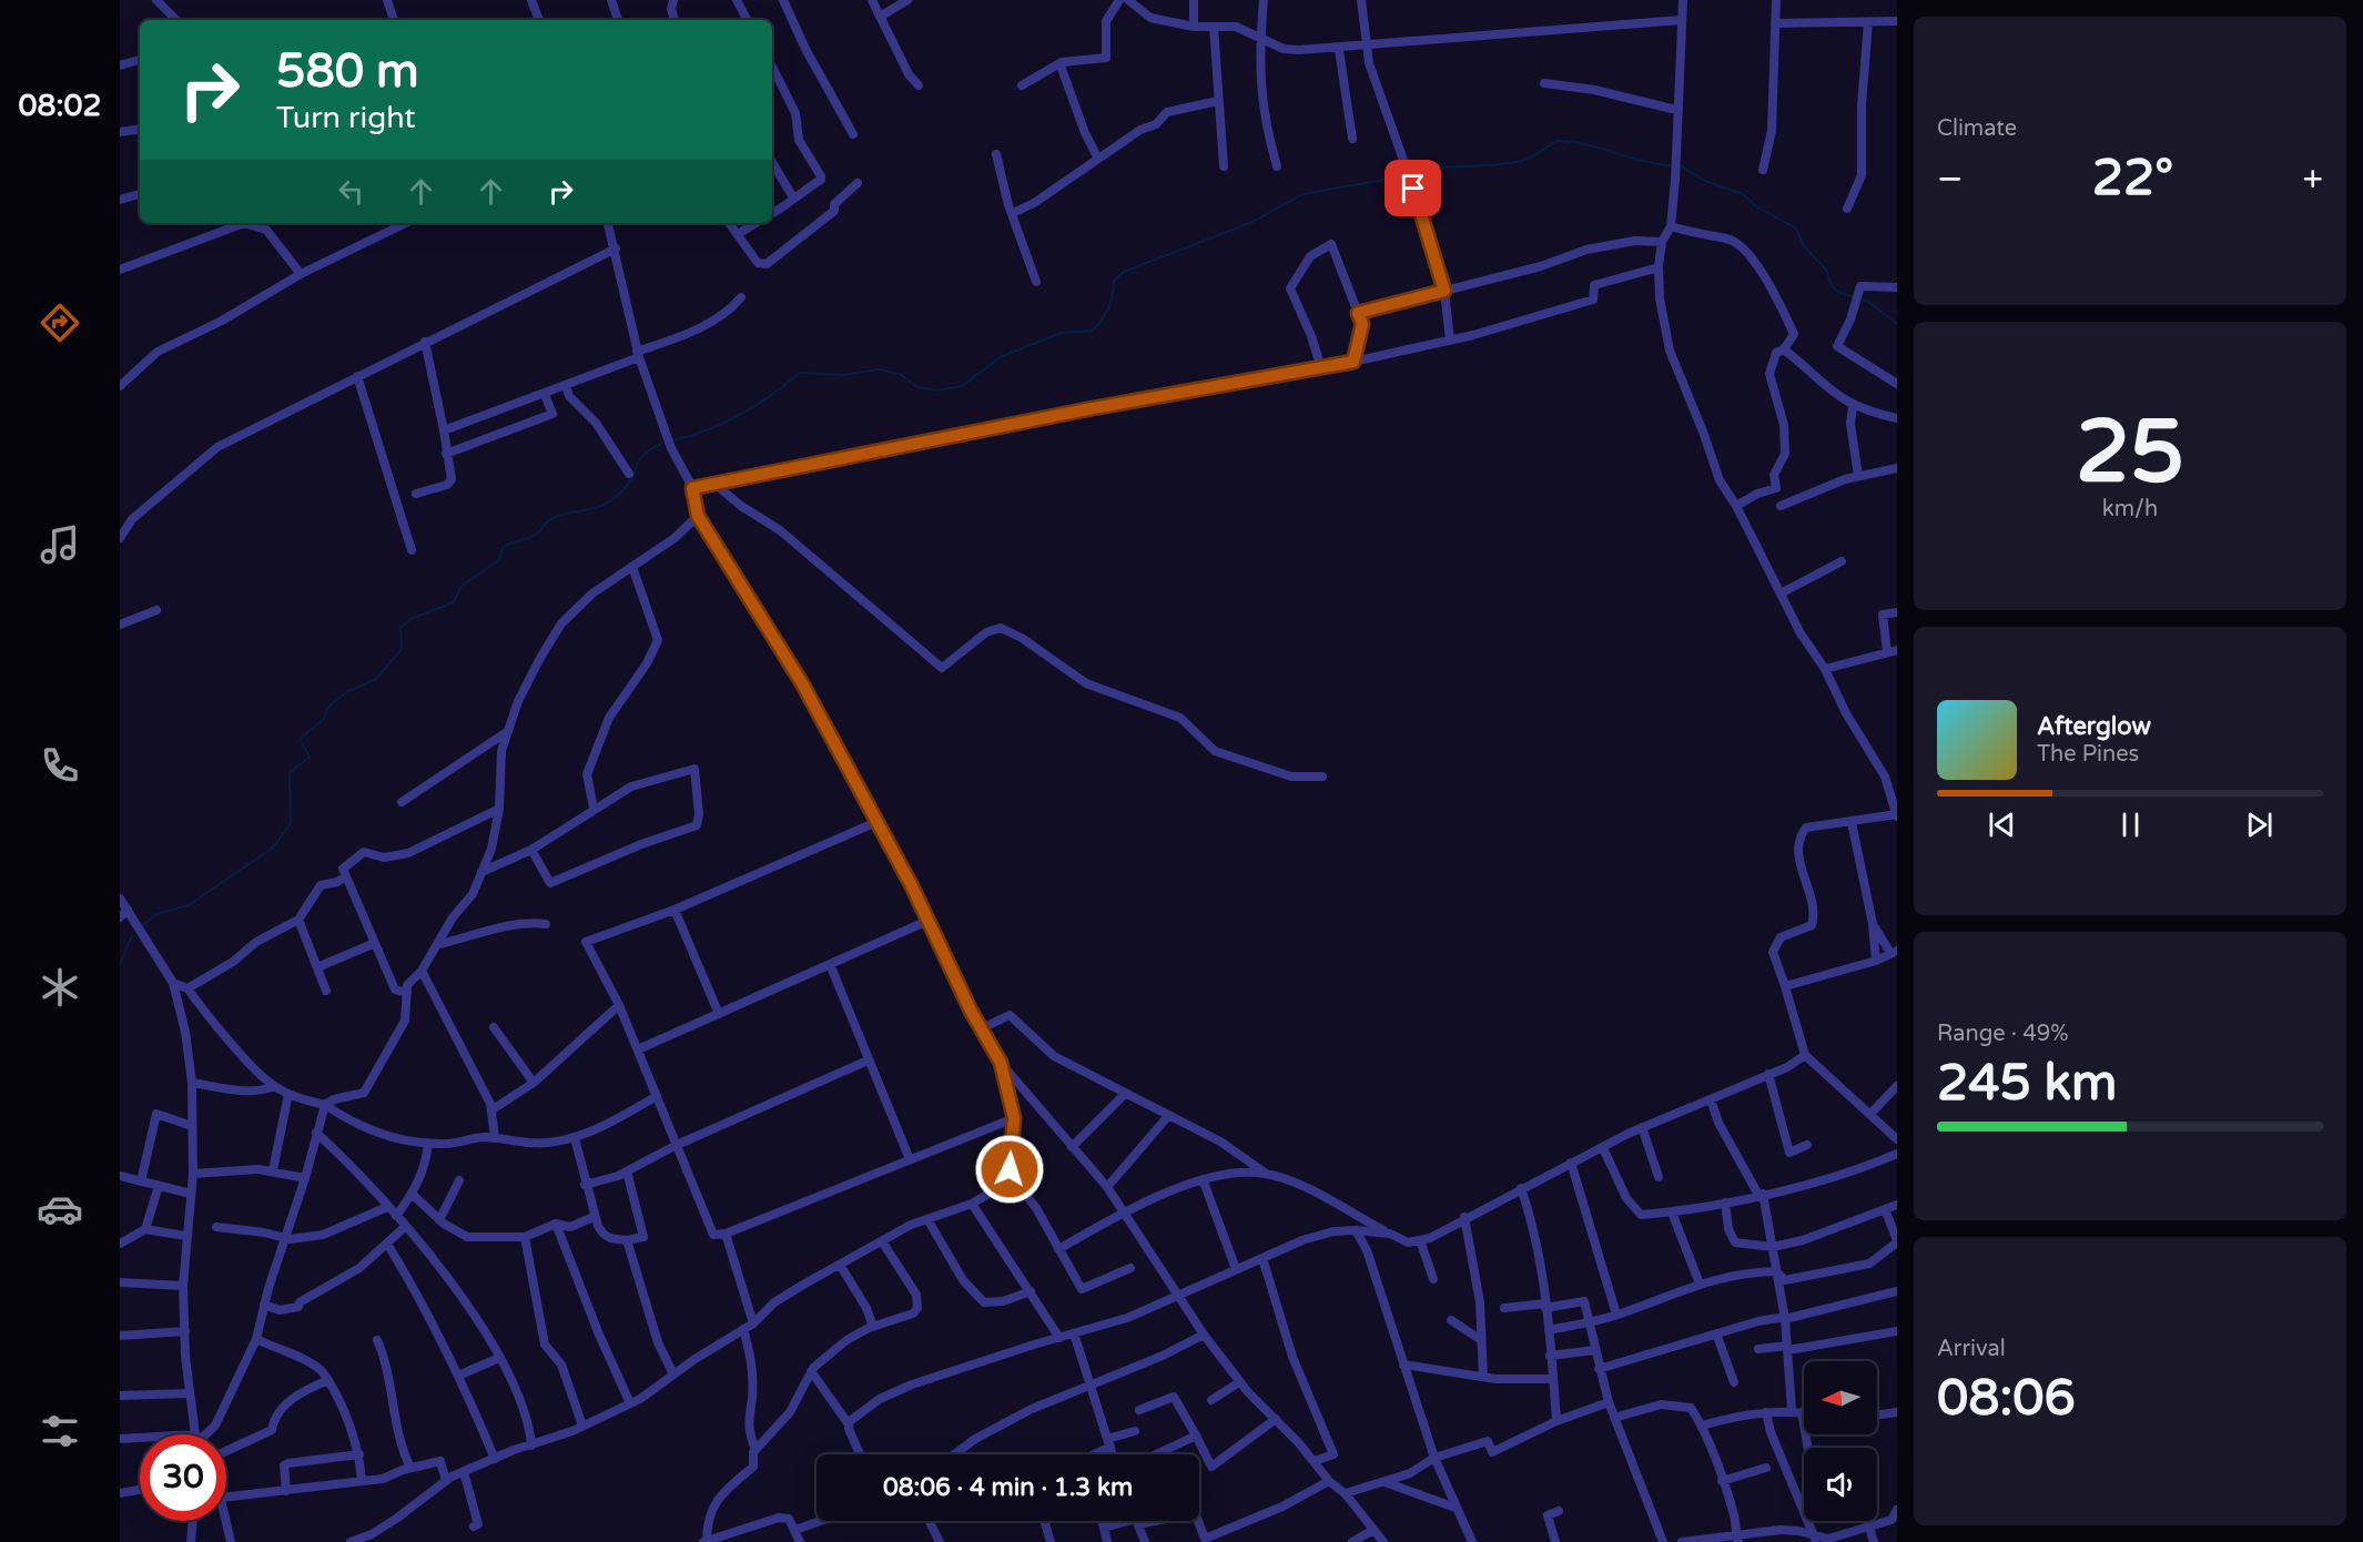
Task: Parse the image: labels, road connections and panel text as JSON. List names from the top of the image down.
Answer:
{
  "north": "left",
  "page": {
    "tabs": "08:02",
    "tile": [
      "Climate",
      ["25", "km/h"],
      ["Range · 49%", "245 km"],
      ["Arrival", "08:06"]
    ],
    "turn": ["580 m", "Turn right"],
    "heat": ["−", "22°", "+"],
    "song": ["Afterglow", "The Pines"],
    "limit": "30",
    "trip": "08:06 · 4 min · 1.3 km"
  }
}
